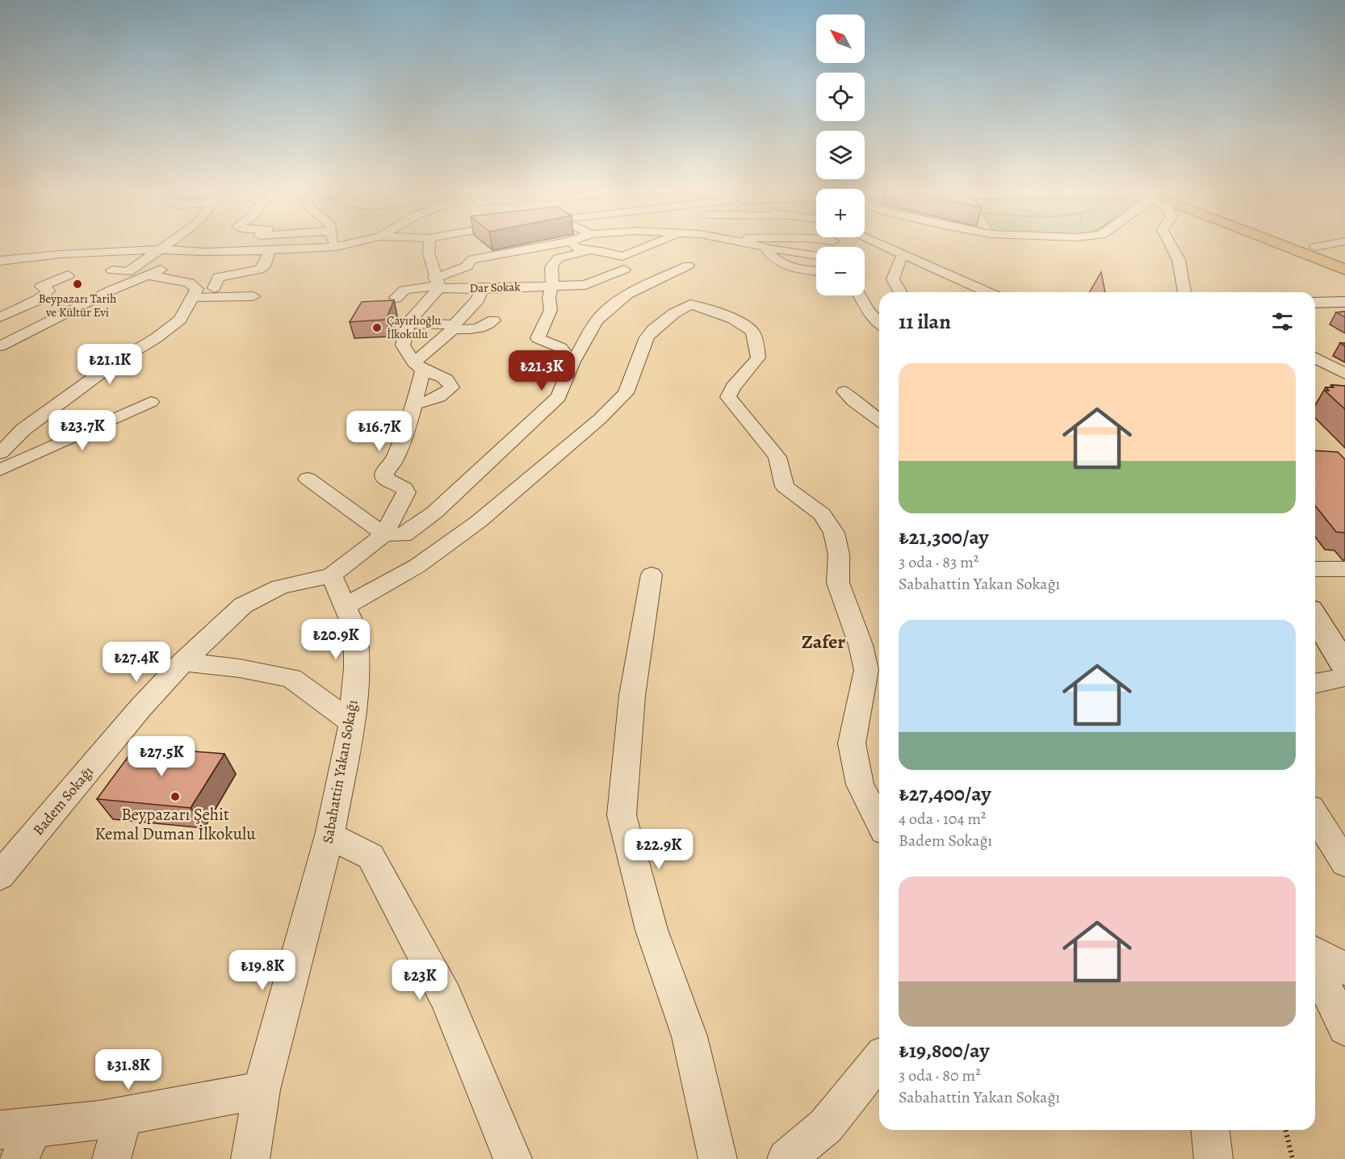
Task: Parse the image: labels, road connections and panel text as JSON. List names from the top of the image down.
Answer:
{
  "streets": {
    "street": ["Dar Sokak", "Sabahattin Yakan Sokağı", "Badem Sokağı"]
  },
  "crossings": [
    ["Sabahattin Yakan Sokağı", "Badem Sokağı"]
  ],
  "districts": ["Zafer"],
  "places": ["Beypazarı Tarih ve Kültür Evi", "Çayırlıoğlu İlkokulu", "Beypazarı Şehit Kemal Duman İlkokulu"],
  "north": "top left",
  "page": {
    "map_buttons": ["+", "−"],
    "heading": "11 ilan",
    "price": [
      "₺21.1K",
      "₺21.3K",
      "₺23.7K",
      "₺16.7K",
      "₺20.9K",
      "₺27.4K",
      "₺27.5K",
      "₺22.9K",
      "₺19.8K",
      "₺23K",
      "₺31.8K"
    ],
    "list": [
      {
        "name": "₺21,300/ay",
        "note": "3 oda · 83 m² · Sabahattin Yakan Sokağı"
      },
      {
        "name": "₺27,400/ay",
        "note": "4 oda · 104 m² · Badem Sokağı"
      },
      {
        "name": "₺19,800/ay",
        "note": "3 oda · 80 m² · Sabahattin Yakan Sokağı"
      }
    ]
  }
}
